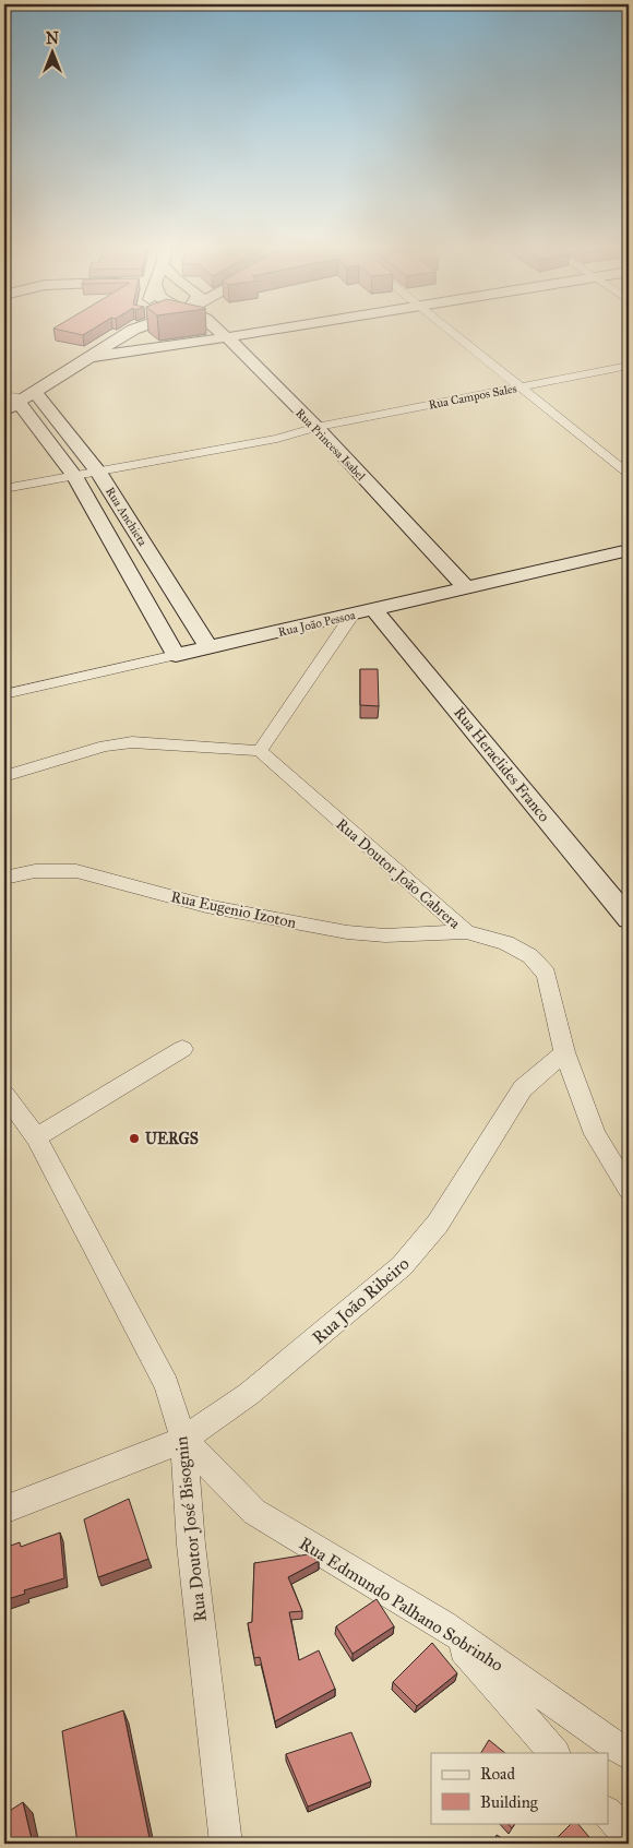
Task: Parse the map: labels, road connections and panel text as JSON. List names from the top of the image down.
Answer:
{
  "streets": {
    "street": [
      "Rua Campos Sales",
      "Rua Princesa Isabel",
      "Rua Anchieta",
      "Rua João Pessoa",
      "Rua Heraclides Franco",
      "Rua Doutor João Cabrera",
      "Rua Eugenio Izoton",
      "Rua João Ribeiro",
      "Rua Doutor José Bisognin",
      "Rua Edmundo Palhano Sobrinho"
    ]
  },
  "crossings": [
    ["Rua Campos Sales", "Rua Princesa Isabel"],
    ["Rua Campos Sales", "Rua Anchieta"],
    ["Rua Princesa Isabel", "Rua João Pessoa"],
    ["Rua Anchieta", "Rua João Pessoa"],
    ["Rua João Pessoa", "Rua Heraclides Franco"],
    ["Rua Doutor João Cabrera", "Rua Eugenio Izoton"],
    ["Rua Doutor João Cabrera", "Rua João Ribeiro"],
    ["Rua João Ribeiro", "Rua Doutor José Bisognin"],
    ["Rua João Ribeiro", "Rua Edmundo Palhano Sobrinho"],
    ["Rua Doutor José Bisognin", "Rua Edmundo Palhano Sobrinho"]
  ],
  "places": ["UERGS"],
  "legend": ["Road", "Building"],
  "north": "top"
}
